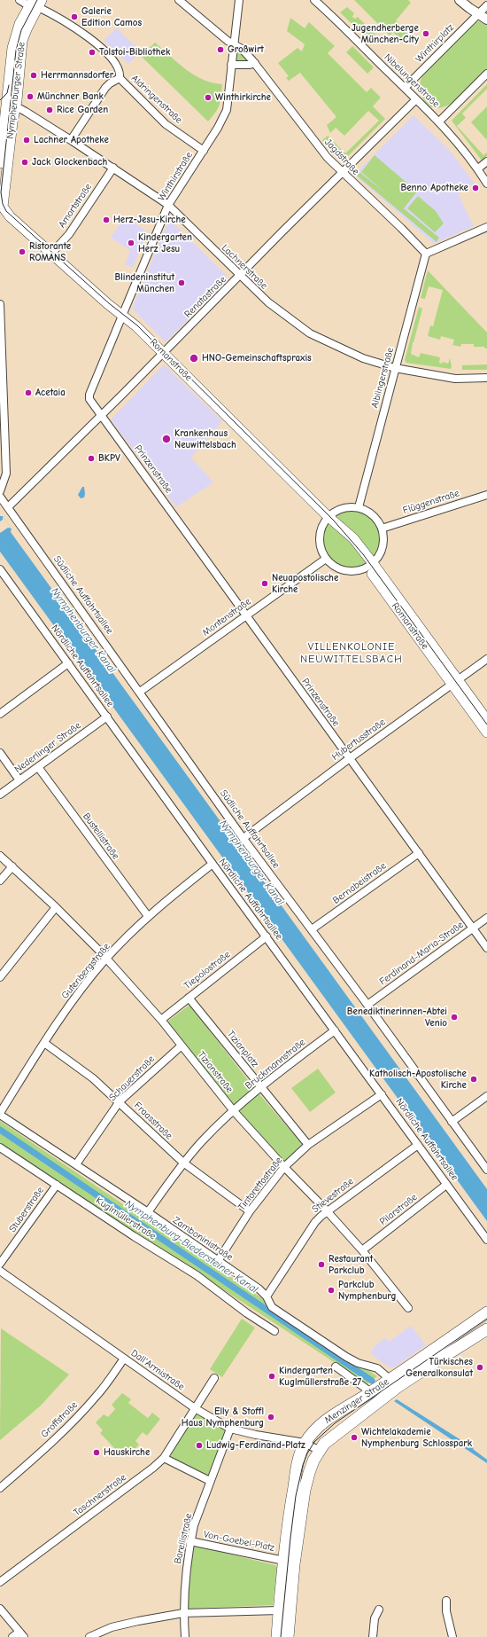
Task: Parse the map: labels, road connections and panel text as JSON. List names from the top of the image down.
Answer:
{
  "streets": {
    "main road": ["Nymphenburger Straße", "Romanstraße", "Menzinger Straße"],
    "street": [
      "Winthirplatz",
      "Nibelungenstraße",
      "Aldringenstraße",
      "Jagdstraße",
      "Winthirstraße",
      "Amortstraße",
      "Lachnerstraße",
      "Renatastraße",
      "Aiblingerstraße",
      "Prinzenstraße",
      "Flüggenstraße",
      "Südliche Auffahrtsallee",
      "Montenstraße",
      "Nördliche Auffahrtsallee",
      "Hubertusstraße",
      "Nederlinger Straße",
      "Bustellistraße",
      "Bernabeistraße",
      "Ferdinand-Maria-Straße",
      "Tiepolostraße",
      "Gutenbergstraße",
      "Tizianplatz",
      "Bruckmannstraße",
      "Tizianstraße",
      "Schauerstraße",
      "Fraasstraße",
      "Tintorettostraße",
      "Stievestraße",
      "Stuberstraße",
      "Pilarstraße",
      "Kuglmüllerstraße",
      "Zamboninistraße",
      "Dall'Armistraße",
      "Groffstraße",
      "Taschnerstraße",
      "Barellistraße",
      "Von-Goebel-Platz"
    ]
  },
  "crossings": [
    ["Winthirplatz", "Nibelungenstraße"],
    ["Nibelungenstraße", "Renatastraße"],
    ["Nymphenburger Straße", "Aldringenstraße"],
    ["Nymphenburger Straße", "Lachnerstraße"],
    ["Nymphenburger Straße", "Romanstraße"],
    ["Aldringenstraße", "Winthirstraße"],
    ["Jagdstraße", "Winthirstraße"],
    ["Jagdstraße", "Renatastraße"],
    ["Jagdstraße", "Aiblingerstraße"],
    ["Winthirstraße", "Lachnerstraße"],
    ["Winthirstraße", "Renatastraße"],
    ["Winthirstraße", "Romanstraße"],
    ["Winthirstraße", "Prinzenstraße"],
    ["Amortstraße", "Lachnerstraße"],
    ["Amortstraße", "Romanstraße"],
    ["Lachnerstraße", "Renatastraße"],
    ["Lachnerstraße", "Aiblingerstraße"],
    ["Renatastraße", "Romanstraße"],
    ["Renatastraße", "Prinzenstraße"],
    ["Renatastraße", "Südliche Auffahrtsallee"],
    ["Romanstraße", "Hubertusstraße"],
    ["Prinzenstraße", "Montenstraße"],
    ["Prinzenstraße", "Hubertusstraße"],
    ["Prinzenstraße", "Bernabeistraße"],
    ["Prinzenstraße", "Ferdinand-Maria-Straße"],
    ["Südliche Auffahrtsallee", "Montenstraße"],
    ["Südliche Auffahrtsallee", "Hubertusstraße"],
    ["Südliche Auffahrtsallee", "Bernabeistraße"],
    ["Südliche Auffahrtsallee", "Ferdinand-Maria-Straße"],
    ["Nördliche Auffahrtsallee", "Nederlinger Straße"],
    ["Nördliche Auffahrtsallee", "Tiepolostraße"],
    ["Nördliche Auffahrtsallee", "Gutenbergstraße"],
    ["Nördliche Auffahrtsallee", "Bruckmannstraße"],
    ["Nördliche Auffahrtsallee", "Tintorettostraße"],
    ["Nördliche Auffahrtsallee", "Stievestraße"],
    ["Nördliche Auffahrtsallee", "Pilarstraße"],
    ["Nederlinger Straße", "Bustellistraße"],
    ["Bustellistraße", "Gutenbergstraße"],
    ["Tiepolostraße", "Tizianplatz"],
    ["Tiepolostraße", "Tizianstraße"],
    ["Gutenbergstraße", "Tizianstraße"],
    ["Gutenbergstraße", "Fraasstraße"],
    ["Gutenbergstraße", "Zamboninistraße"],
    ["Tizianplatz", "Bruckmannstraße"],
    ["Tizianplatz", "Tintorettostraße"],
    ["Bruckmannstraße", "Tizianstraße"],
    ["Bruckmannstraße", "Fraasstraße"],
    ["Bruckmannstraße", "Zamboninistraße"],
    ["Tizianstraße", "Schauerstraße"],
    ["Tizianstraße", "Tintorettostraße"],
    ["Tizianstraße", "Stievestraße"],
    ["Tizianstraße", "Pilarstraße"],
    ["Schauerstraße", "Fraasstraße"],
    ["Schauerstraße", "Zamboninistraße"],
    ["Fraasstraße", "Tintorettostraße"],
    ["Tintorettostraße", "Zamboninistraße"],
    ["Stievestraße", "Zamboninistraße"],
    ["Stuberstraße", "Kuglmüllerstraße"],
    ["Zamboninistraße", "Menzinger Straße"],
    ["Dall'Armistraße", "Menzinger Straße"],
    ["Dall'Armistraße", "Groffstraße"],
    ["Dall'Armistraße", "Taschnerstraße"],
    ["Dall'Armistraße", "Barellistraße"],
    ["Menzinger Straße", "Von-Goebel-Platz"],
    ["Barellistraße", "Von-Goebel-Platz"]
  ],
  "districts": ["VILLENKOLONIE NEUWITTELSBACH"],
  "water": ["Nymphenburger Kanal", "Nymphenburg-Biedersteiner Kanal"],
  "places": [
    "Galerie Edition Camos",
    "Jugendherberge München-City",
    "Großwirt",
    "Tolstoi-Bibliothek",
    "Herrmannsdorfer",
    "Münchner Bank",
    "Winthirkirche",
    "Rice Garden",
    "Lachner Apotheke",
    "Jack Glockenbach",
    "Benno Apotheke",
    "Herz-Jesu-Kirche",
    "Kindergarten Herz Jesu",
    "Ristorante ROMANS",
    "Blindeninstitut München",
    "HNO-Gemeinschaftspraxis",
    "Acetaia",
    "Krankenhaus Neuwittelsbach",
    "BKPV",
    "Neuapostolische Kirche",
    "Benediktinerinnen-Abtei Venio",
    "Katholisch-Apostolische Kirche",
    "Restaurant Parkclub",
    "Parkclub Nymphenburg",
    "Türkisches Generalkonsulat",
    "Kindergarten Kuglmüllerstraße 27",
    "Elly & Stoffl Haus Nymphenburg",
    "Wichtelakademie Nymphenburg Schlosspark",
    "Ludwig-Ferdinand-Platz",
    "Hauskirche"
  ]
}
